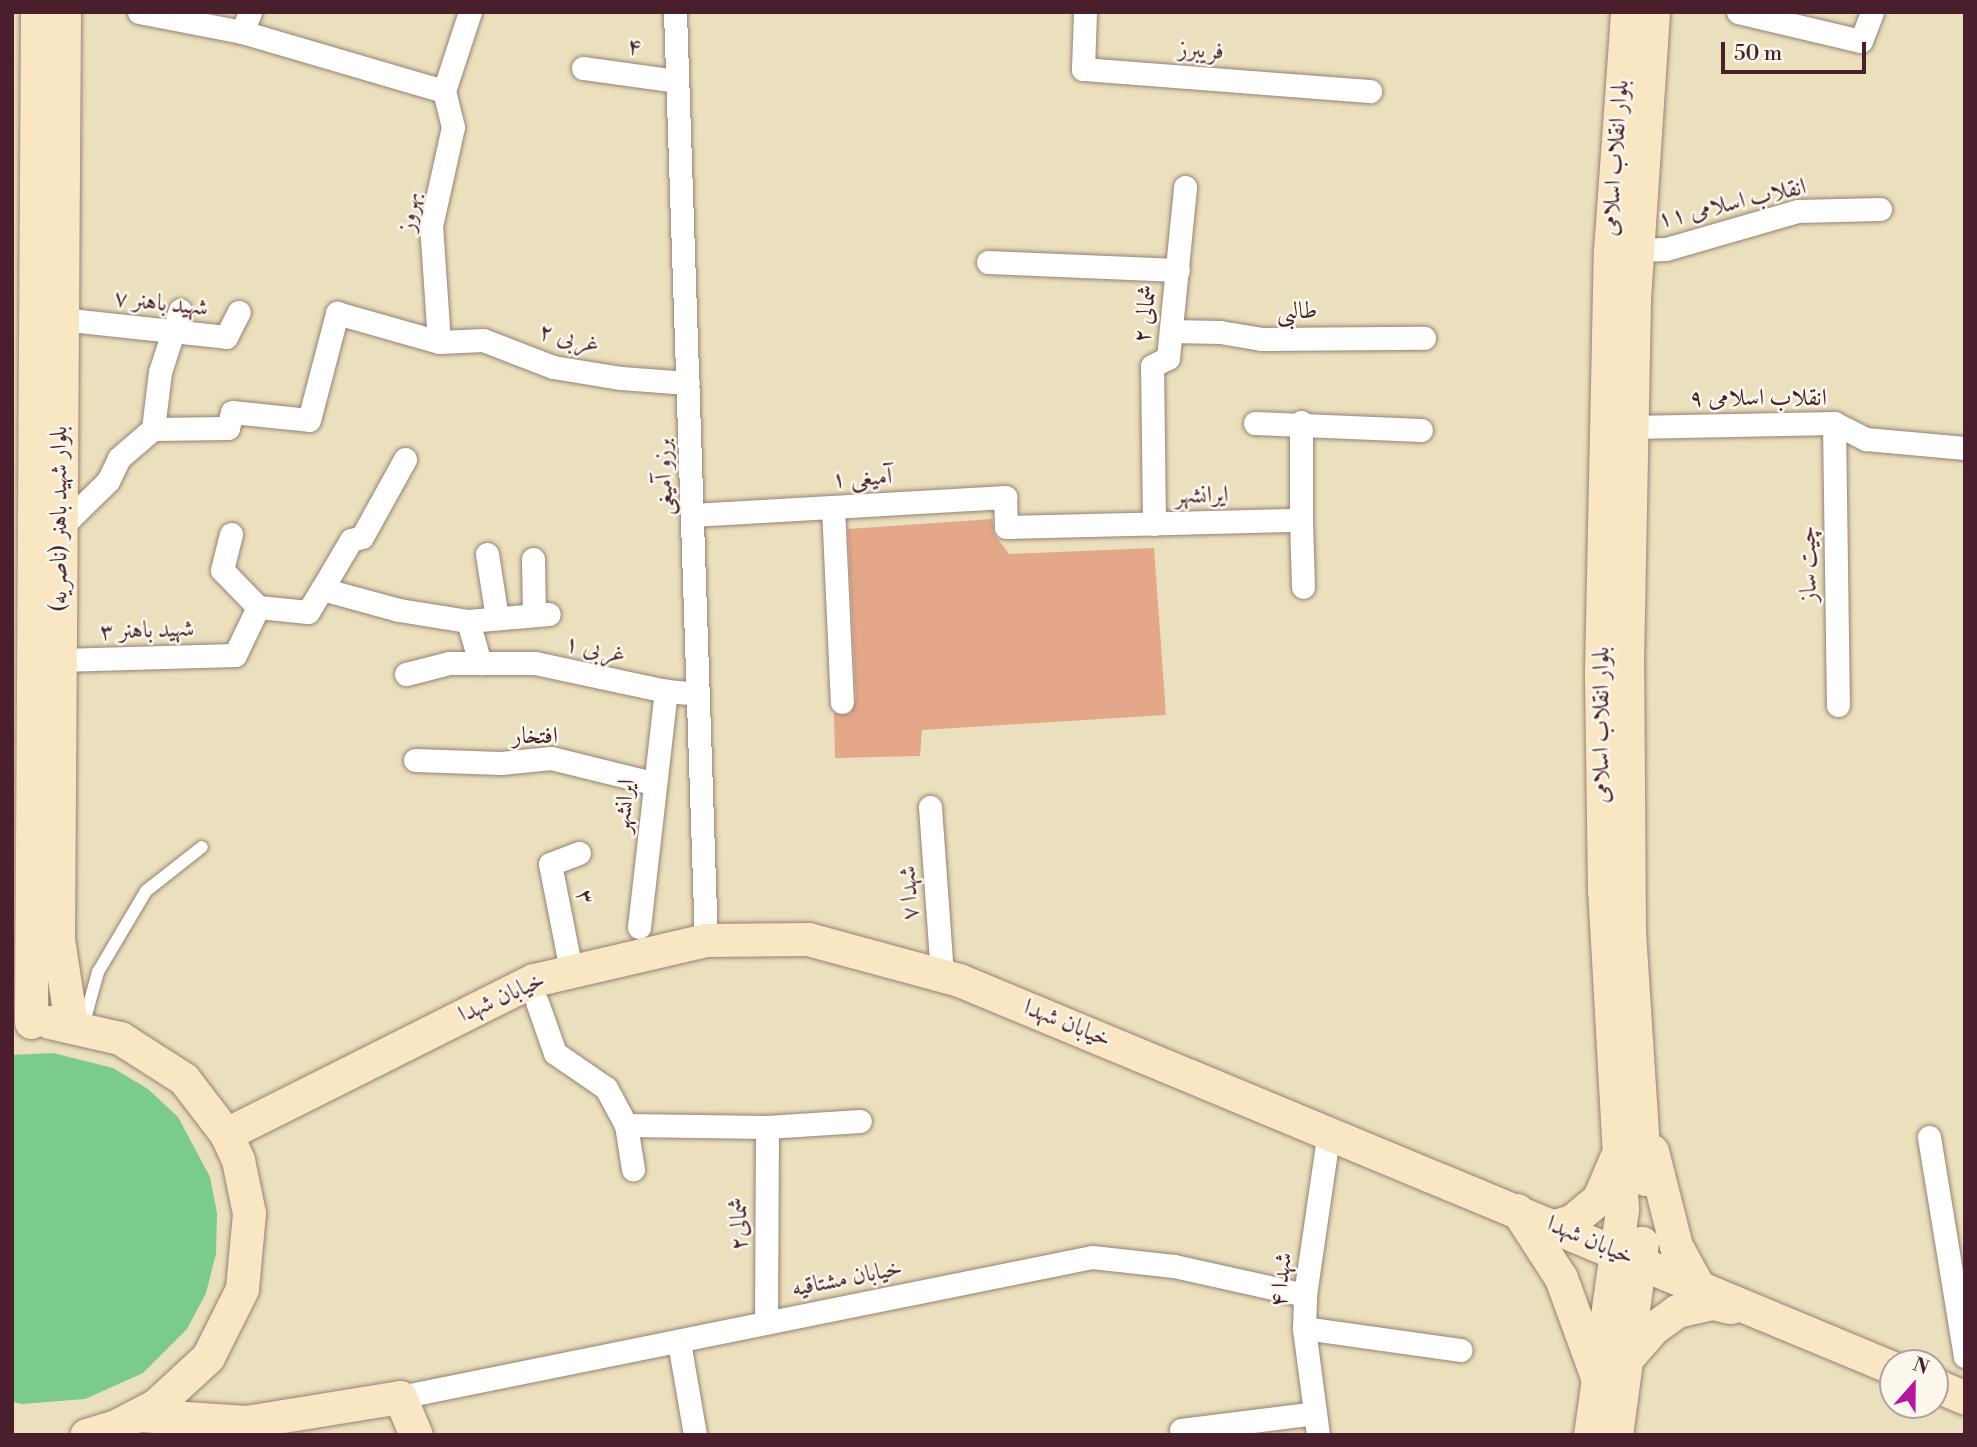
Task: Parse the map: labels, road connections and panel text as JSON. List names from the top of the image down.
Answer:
{
  "streets": {
    "main road": ["بلوار انقلاب اسلامی", "بلوار شهید باهنر (ناصریه)", "خیابان شهدا"],
    "street": [
      "۴",
      "فریبرز",
      "انقلاب اسلامی ۱۱",
      "بهروز",
      "شهید باهنر ۷",
      "طالبی",
      "۲ شمالی",
      "۲ غربی",
      "انقلاب اسلامی ۹",
      "برزو آمیغی",
      "آمیغی ۱",
      "ایرانشهر",
      "چیت ساز",
      "شهید باهنر ۳",
      "۱ غربی",
      "افتخار",
      "شهدا ۷",
      "۳",
      "شمالی۲",
      "خیابان مشتاقیه",
      "شهدا ۴"
    ]
  },
  "crossings": [
    ["۴", "برزو آمیغی"],
    ["بلوار انقلاب اسلامی", "انقلاب اسلامی ۱۱"],
    ["بلوار انقلاب اسلامی", "انقلاب اسلامی ۹"],
    ["بلوار انقلاب اسلامی", "خیابان شهدا"],
    ["بهروز", "۲ غربی"],
    ["شهید باهنر ۷", "بلوار شهید باهنر (ناصریه)"],
    ["طالبی", "۲ شمالی"],
    ["۲ شمالی", "ایرانشهر"],
    ["۲ غربی", "برزو آمیغی"],
    ["انقلاب اسلامی ۹", "چیت ساز"],
    ["برزو آمیغی", "آمیغی ۱"],
    ["برزو آمیغی", "۱ غربی"],
    ["برزو آمیغی", "خیابان شهدا"],
    ["آمیغی ۱", "ایرانشهر"],
    ["ایرانشهر", "۱ غربی"],
    ["ایرانشهر", "افتخار"],
    ["بلوار شهید باهنر (ناصریه)", "شهید باهنر ۳"],
    ["شهدا ۷", "خیابان شهدا"],
    ["۳", "خیابان شهدا"],
    ["خیابان شهدا", "شهدا ۴"],
    ["شمالی۲", "خیابان مشتاقیه"],
    ["خیابان مشتاقیه", "شهدا ۴"]
  ],
  "scale_bar": "50 m",
  "north": "top"
}
